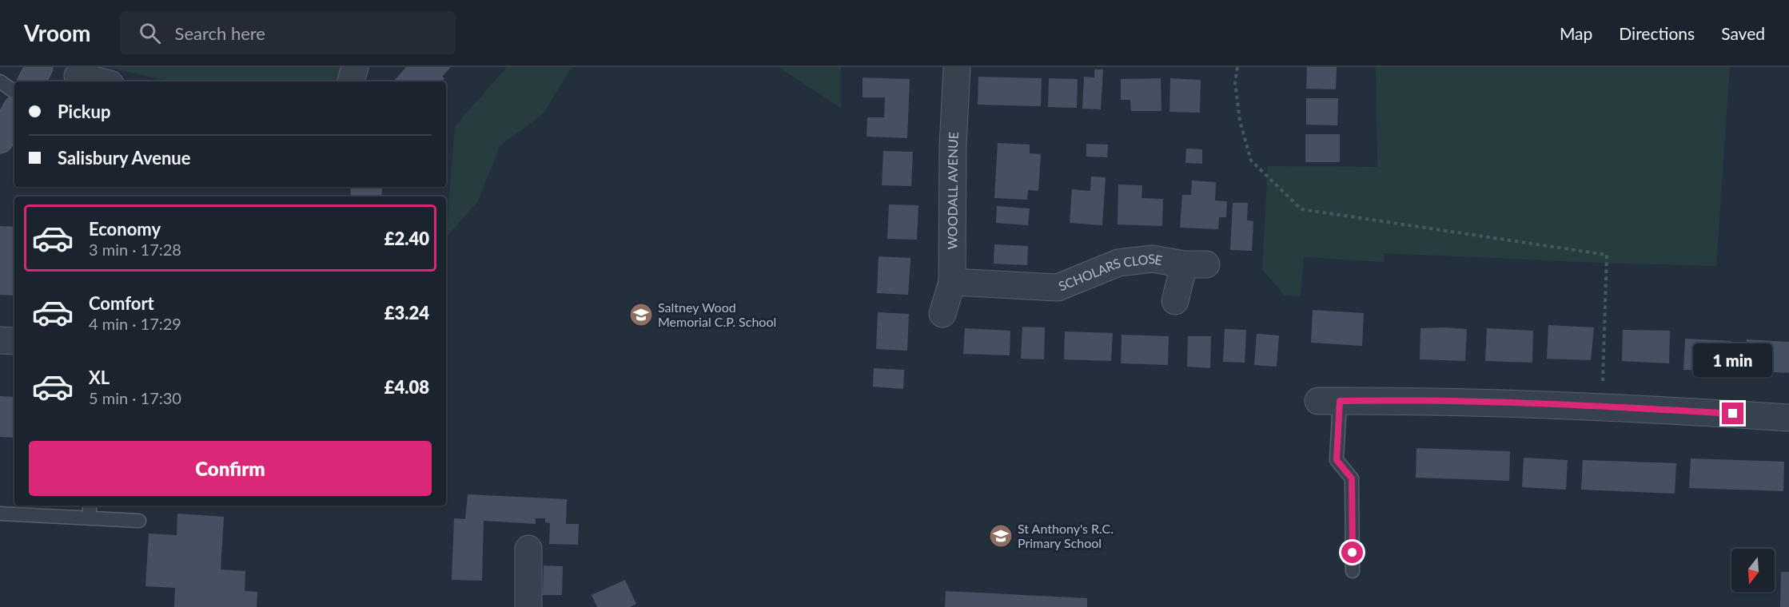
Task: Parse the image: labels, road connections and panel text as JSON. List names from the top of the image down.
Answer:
{
  "streets": {
    "street": ["WOODALL AVENUE", "SCHOLARS CLOSE"]
  },
  "crossings": [
    ["WOODALL AVENUE", "SCHOLARS CLOSE"]
  ],
  "places": {
    "school or university": ["Saltney Wood Memorial C.P. School", "St Anthony's R.C. Primary School"]
  },
  "north": "bottom",
  "page": {
    "header": "Vroom",
    "search": "Search here",
    "nav": ["Map", "Directions", "Saved"],
    "banner": ["Pickup", "Salisbury Avenue"],
    "list": [
      {
        "name": "Economy",
        "note": "3 min · 17:28",
        "value": "£2.40"
      },
      {
        "name": "Comfort",
        "note": "4 min · 17:29",
        "value": "£3.24"
      },
      {
        "name": "XL",
        "note": "5 min · 17:30",
        "value": "£4.08"
      }
    ],
    "bubble": "1 min",
    "buttons": "Confirm"
  }
}
